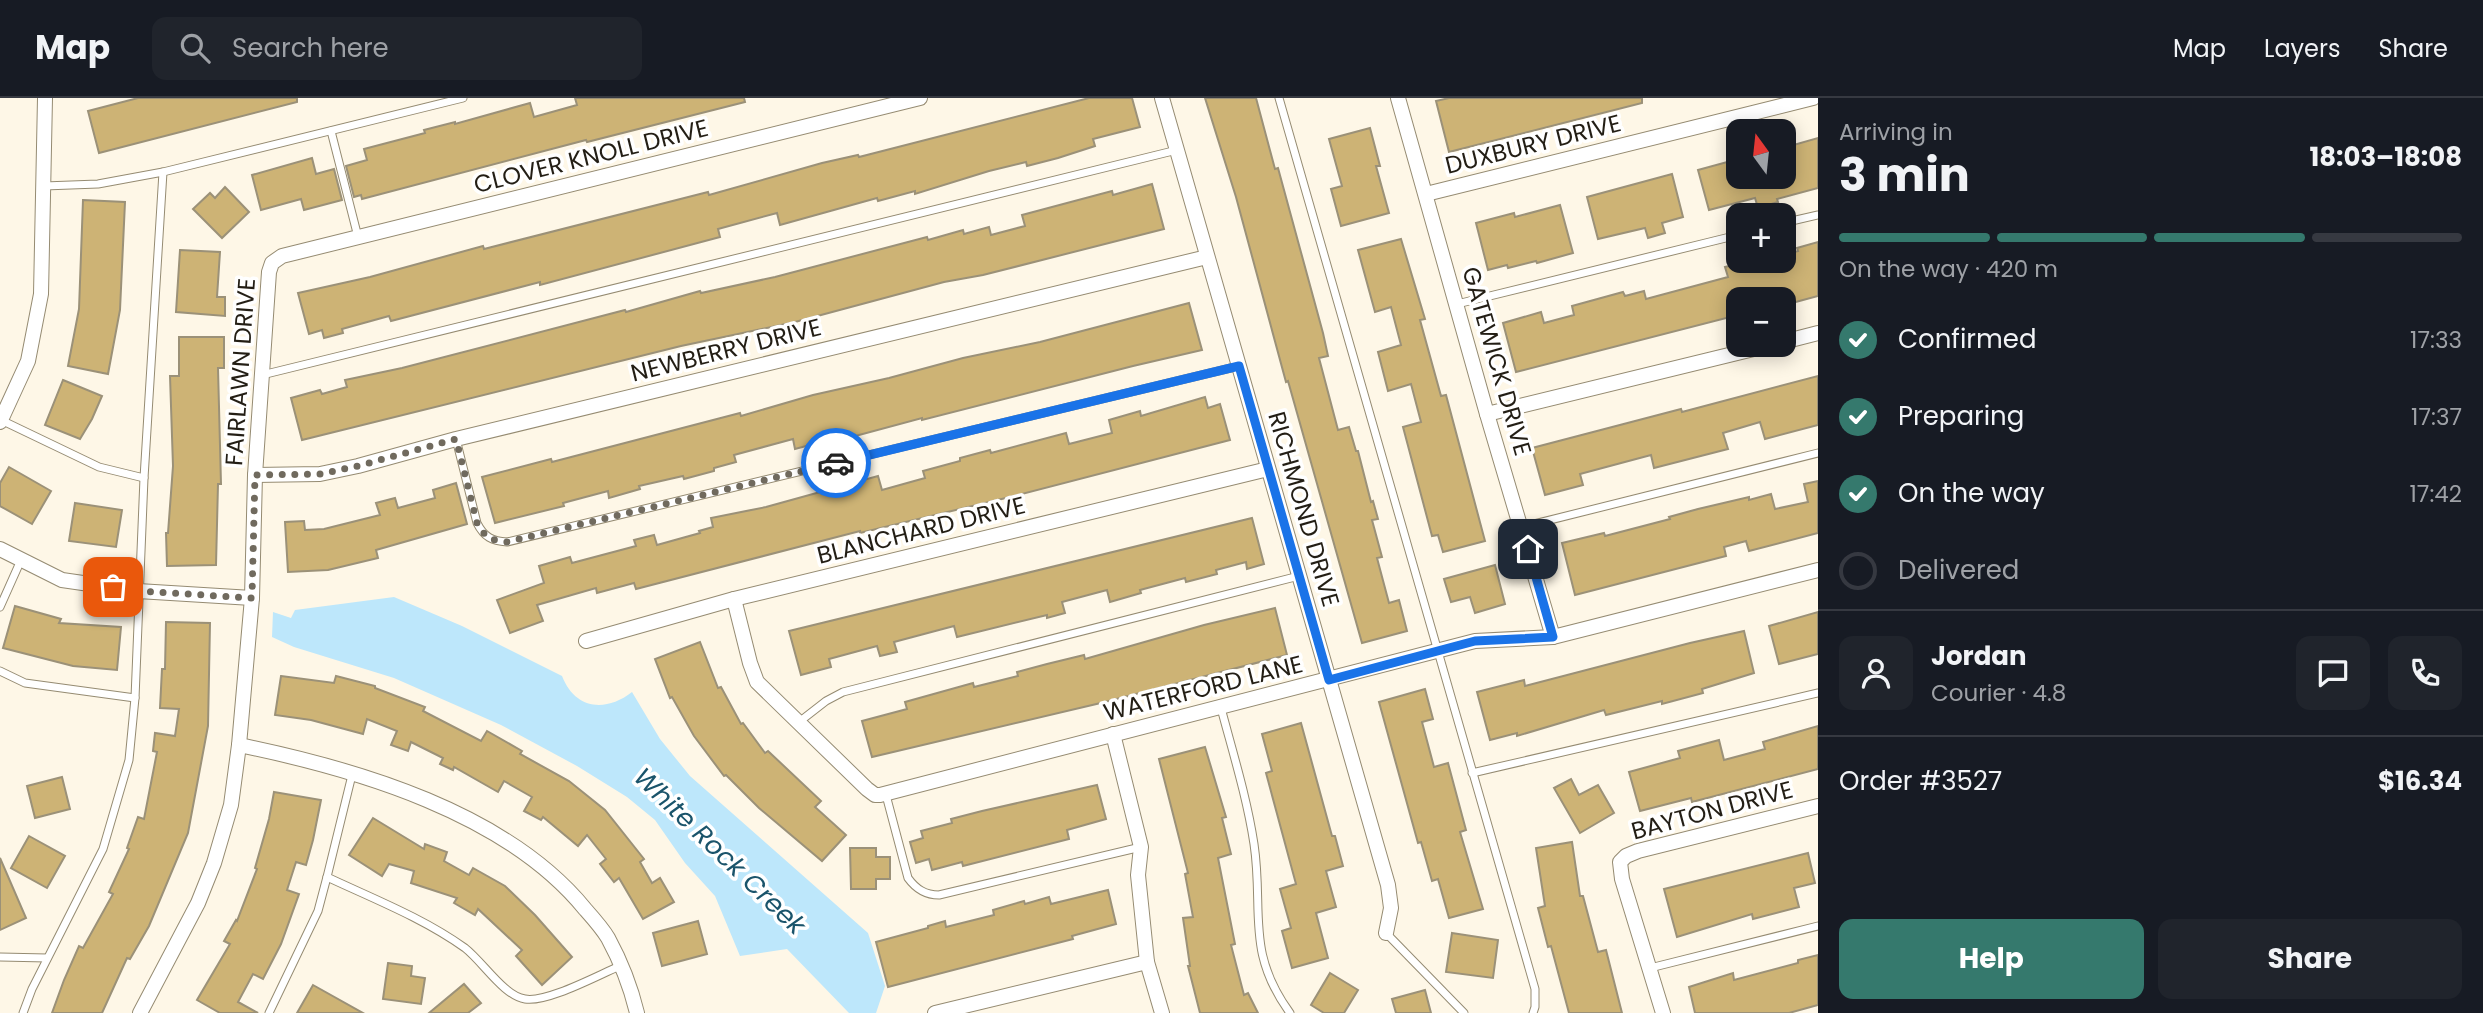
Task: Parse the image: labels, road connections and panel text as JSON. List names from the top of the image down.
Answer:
{
  "streets": {
    "street": [
      "DUXBURY DRIVE",
      "CLOVER KNOLL DRIVE",
      "NEWBERRY DRIVE",
      "GATEWICK DRIVE",
      "FAIRLAWN DRIVE",
      "RICHMOND DRIVE",
      "BLANCHARD DRIVE",
      "WATERFORD LANE",
      "BAYTON DRIVE"
    ]
  },
  "crossings": [
    ["DUXBURY DRIVE", "GATEWICK DRIVE"],
    ["CLOVER KNOLL DRIVE", "FAIRLAWN DRIVE"],
    ["NEWBERRY DRIVE", "FAIRLAWN DRIVE"],
    ["NEWBERRY DRIVE", "RICHMOND DRIVE"],
    ["GATEWICK DRIVE", "WATERFORD LANE"],
    ["RICHMOND DRIVE", "BLANCHARD DRIVE"],
    ["RICHMOND DRIVE", "WATERFORD LANE"]
  ],
  "water": ["White Rock Creek"],
  "north": "top",
  "page": {
    "header": "Map",
    "search": "Search here",
    "nav": ["Map", "Layers", "Share"],
    "heading": ["3 min", "Arriving in", "18:03–18:08"],
    "panel": [
      "Jordan",
      "Courier · 4.8",
      "Order #3527",
      "$16.34"
    ],
    "map_buttons": ["+", "−"],
    "bar": "On the way · 420 m",
    "list": [
      ["Confirmed", "17:33"],
      ["Preparing", "17:37"],
      ["On the way", "17:42"],
      "Delivered"
    ],
    "buttons": ["Help", "Share"]
  }
}
